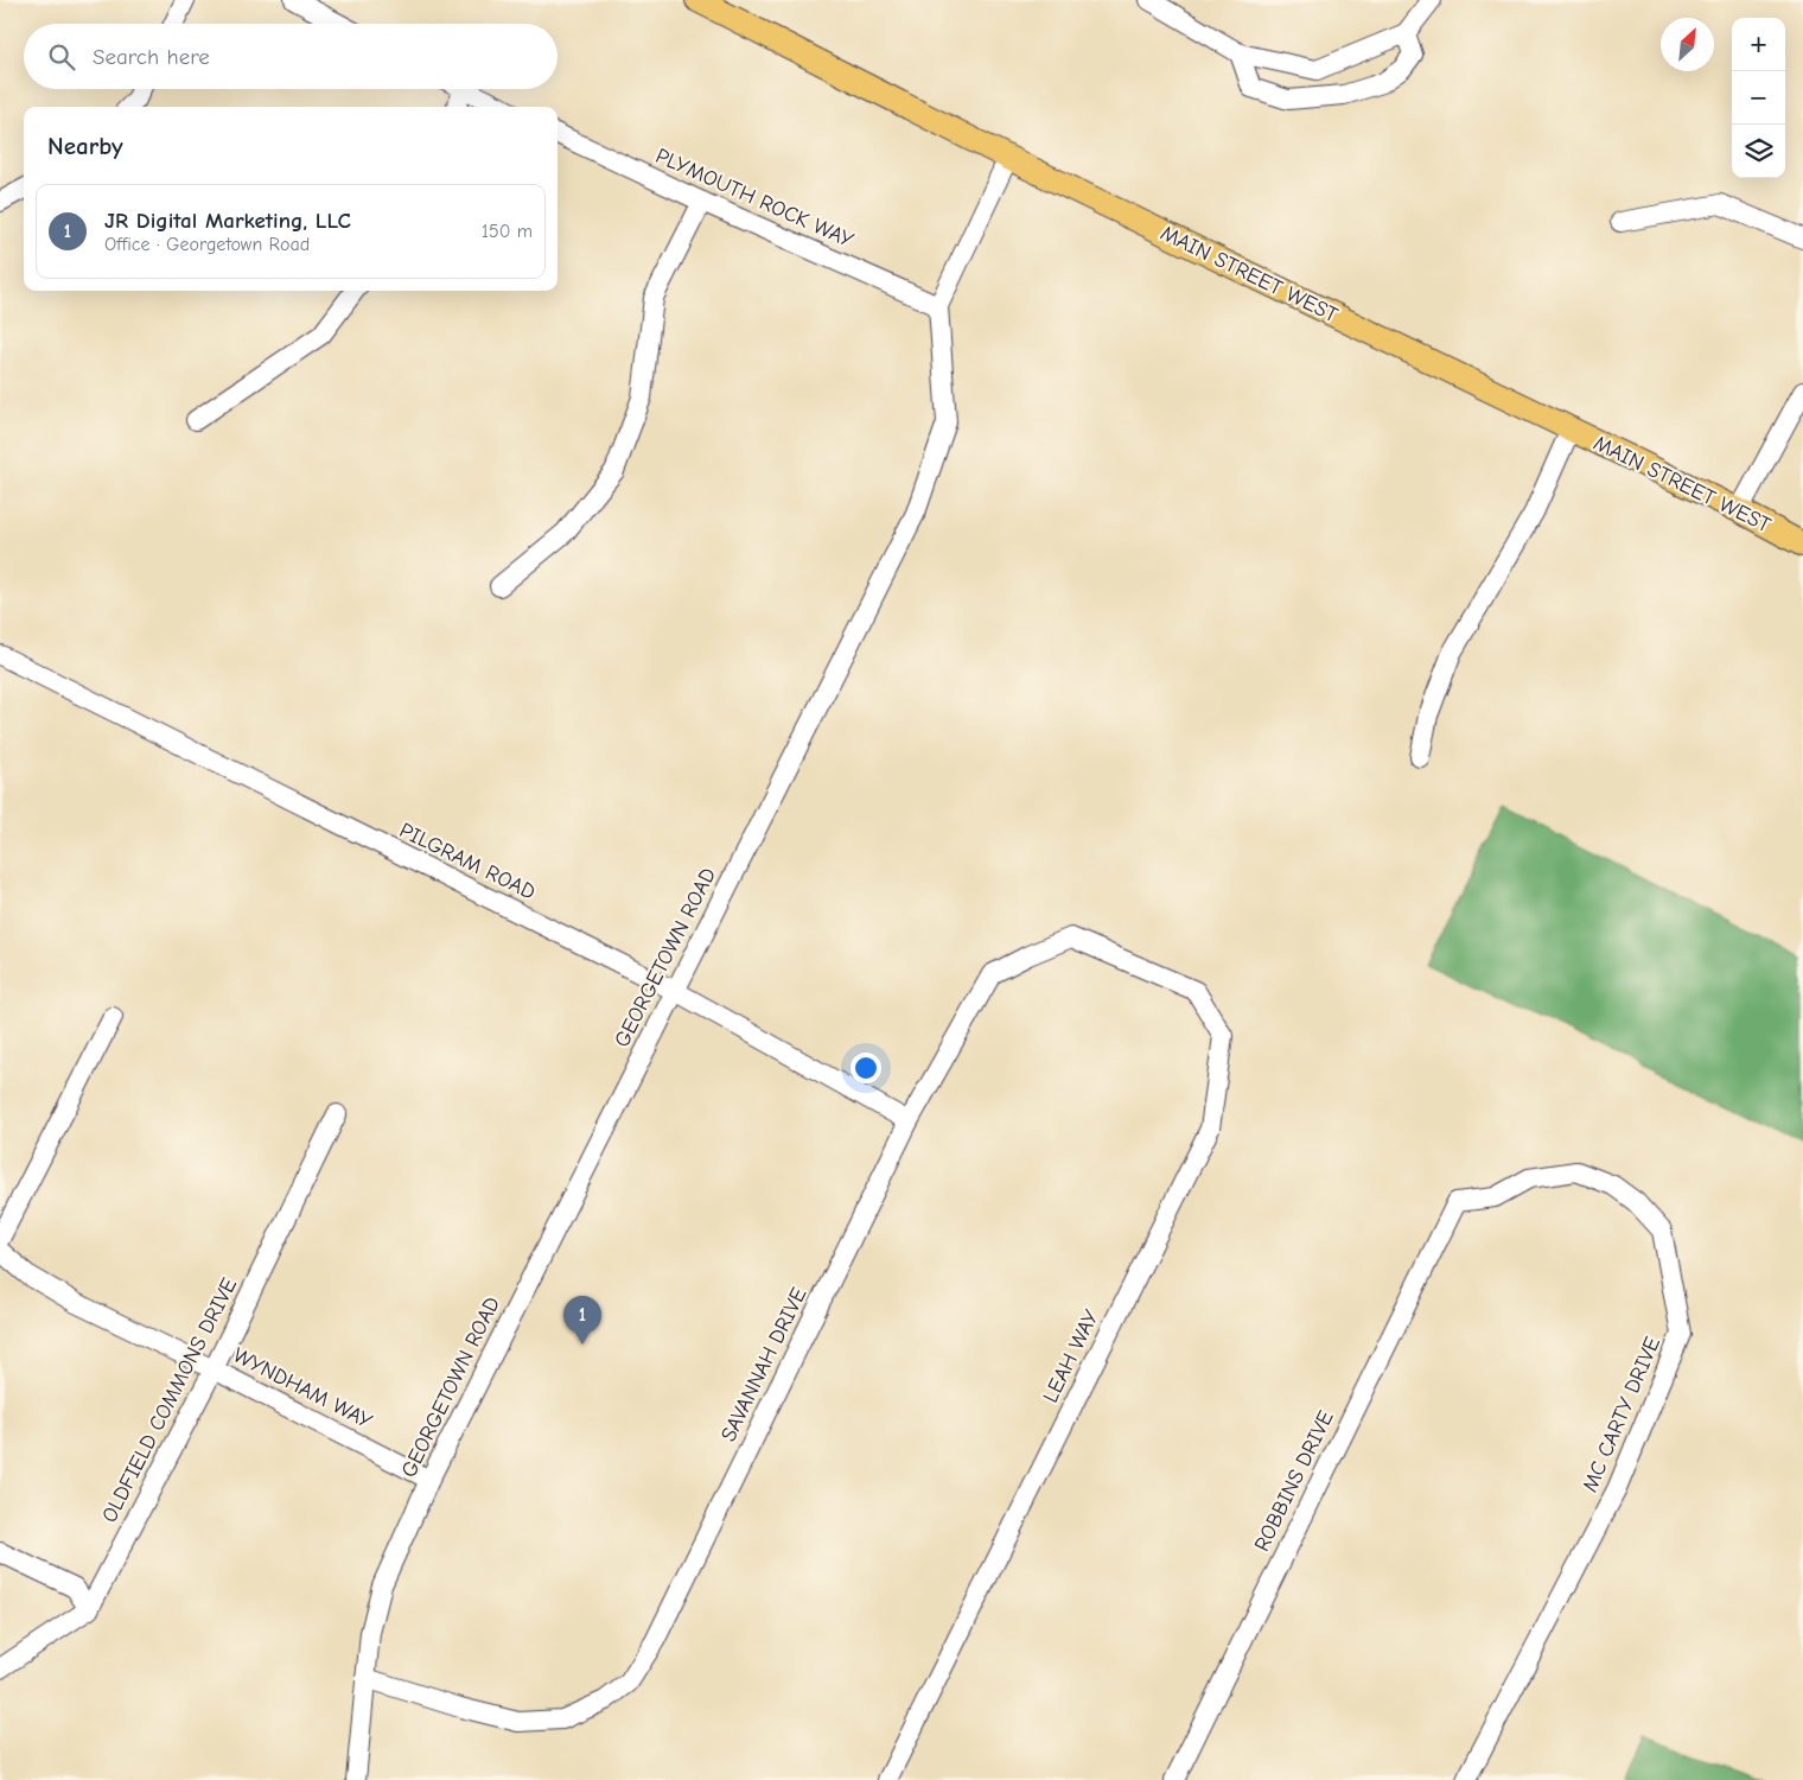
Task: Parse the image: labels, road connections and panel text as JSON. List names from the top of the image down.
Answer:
{
  "streets": {
    "main road": ["MAIN STREET WEST"],
    "street": [
      "PLYMOUTH ROCK WAY",
      "PILGRAM ROAD",
      "GEORGETOWN ROAD",
      "LEAH WAY",
      "SAVANNAH DRIVE",
      "WYNDHAM WAY",
      "OLDFIELD COMMONS DRIVE",
      "MC CARTY DRIVE",
      "ROBBINS DRIVE"
    ]
  },
  "crossings": [
    ["PLYMOUTH ROCK WAY", "GEORGETOWN ROAD"],
    ["MAIN STREET WEST", "GEORGETOWN ROAD"],
    ["PILGRAM ROAD", "GEORGETOWN ROAD"],
    ["PILGRAM ROAD", "SAVANNAH DRIVE"],
    ["GEORGETOWN ROAD", "SAVANNAH DRIVE"],
    ["GEORGETOWN ROAD", "WYNDHAM WAY"],
    ["LEAH WAY", "SAVANNAH DRIVE"],
    ["WYNDHAM WAY", "OLDFIELD COMMONS DRIVE"],
    ["MC CARTY DRIVE", "ROBBINS DRIVE"]
  ],
  "north": "top right",
  "page": {
    "map_buttons": ["+", "−"],
    "search": "Search here",
    "heading": "Nearby",
    "list": [
      {
        "mark": "1",
        "name": "JR Digital Marketing, LLC",
        "note": "Office · Georgetown Road",
        "value": "150 m"
      }
    ],
    "pins": "1"
  }
}
